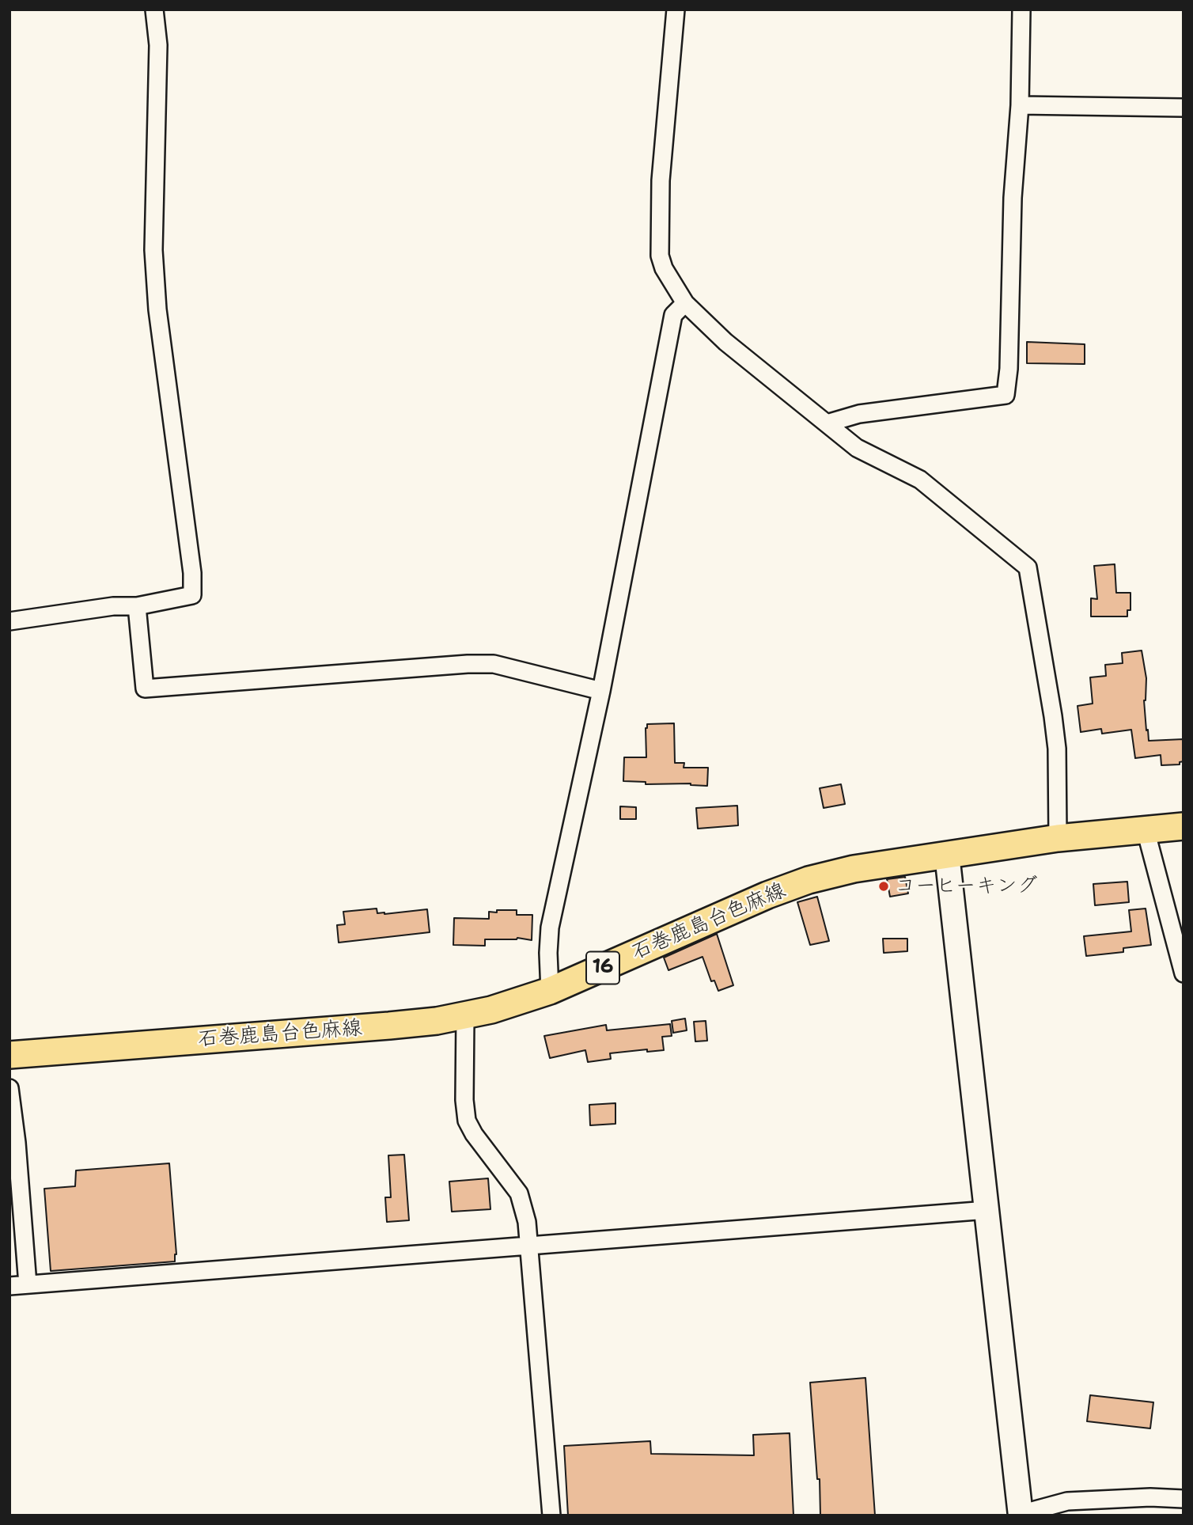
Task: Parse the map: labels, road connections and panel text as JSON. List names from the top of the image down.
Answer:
{
  "streets": {
    "main road": ["石巻鹿島台色麻線", "16"]
  },
  "places": ["コーヒーキング"]
}
